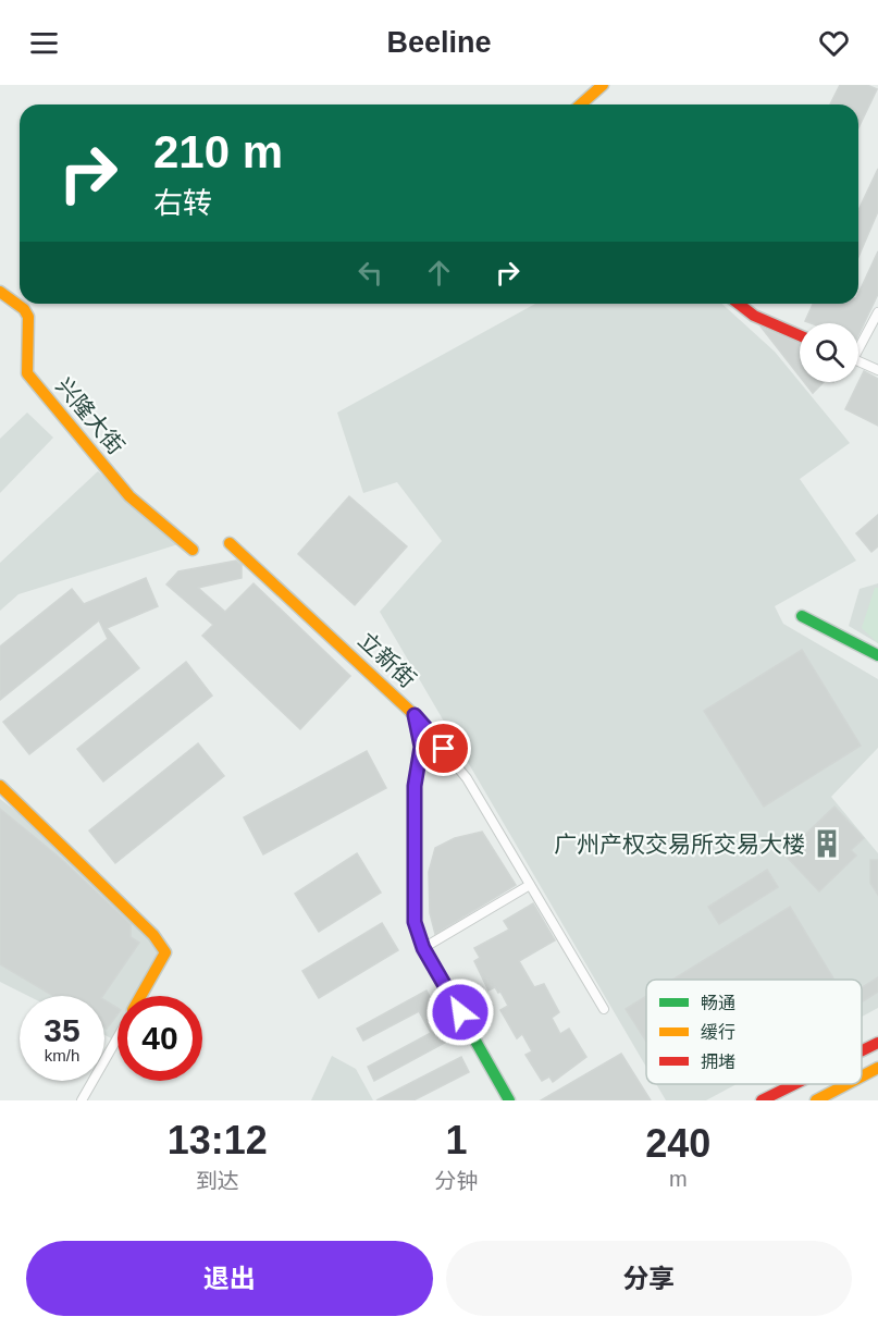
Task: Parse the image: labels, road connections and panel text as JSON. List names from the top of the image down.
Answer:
{
  "streets": {
    "street": ["兴隆大街", "立新街"]
  },
  "places": {
    "building": ["广州产权交易所交易大楼"]
  },
  "legend": ["畅通", "缓行", "拥堵"],
  "page": {
    "header": "Beeline",
    "turn": ["210 m", "右转"],
    "speed": "35 km/h",
    "limit": "40",
    "eta": [
      "13:12",
      "到达",
      "1",
      "分钟",
      "240",
      "m"
    ],
    "buttons": ["退出", "分享"]
  }
}
